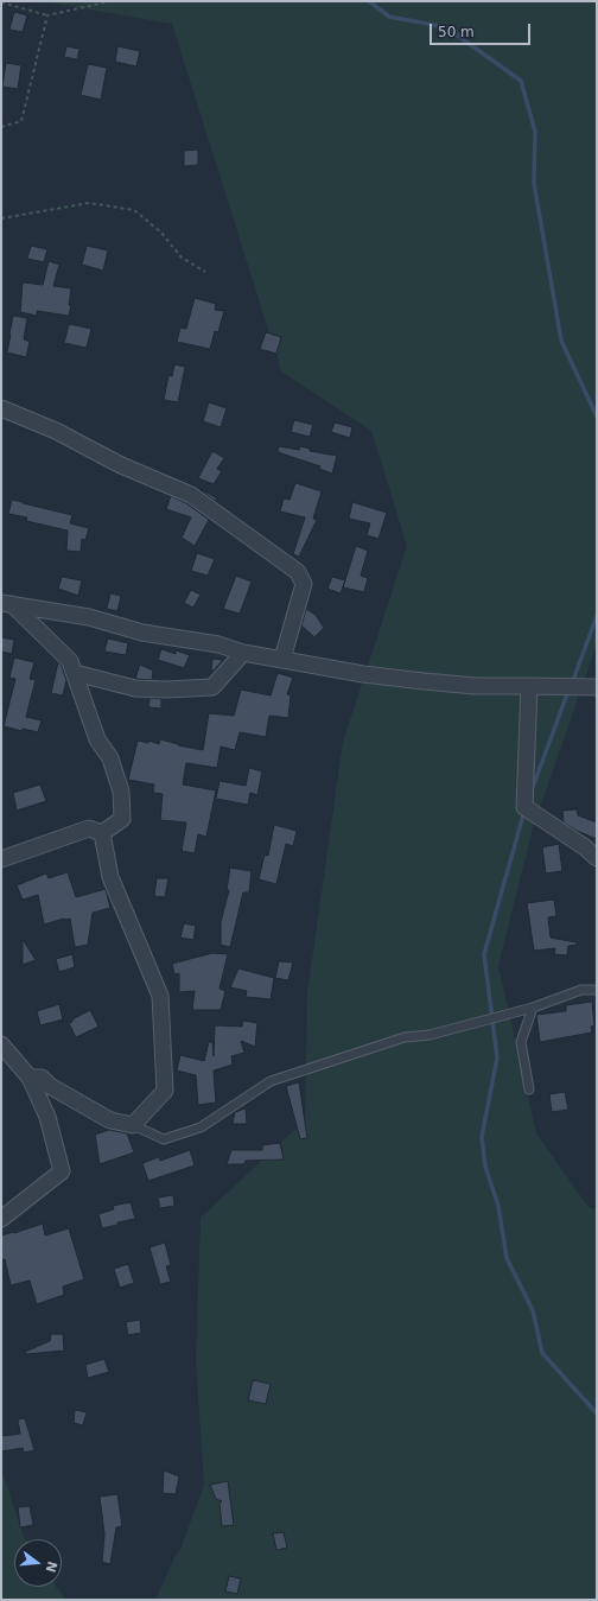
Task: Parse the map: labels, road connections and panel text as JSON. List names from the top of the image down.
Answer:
{
  "scale_bar": "50 m",
  "north": "right"
}
